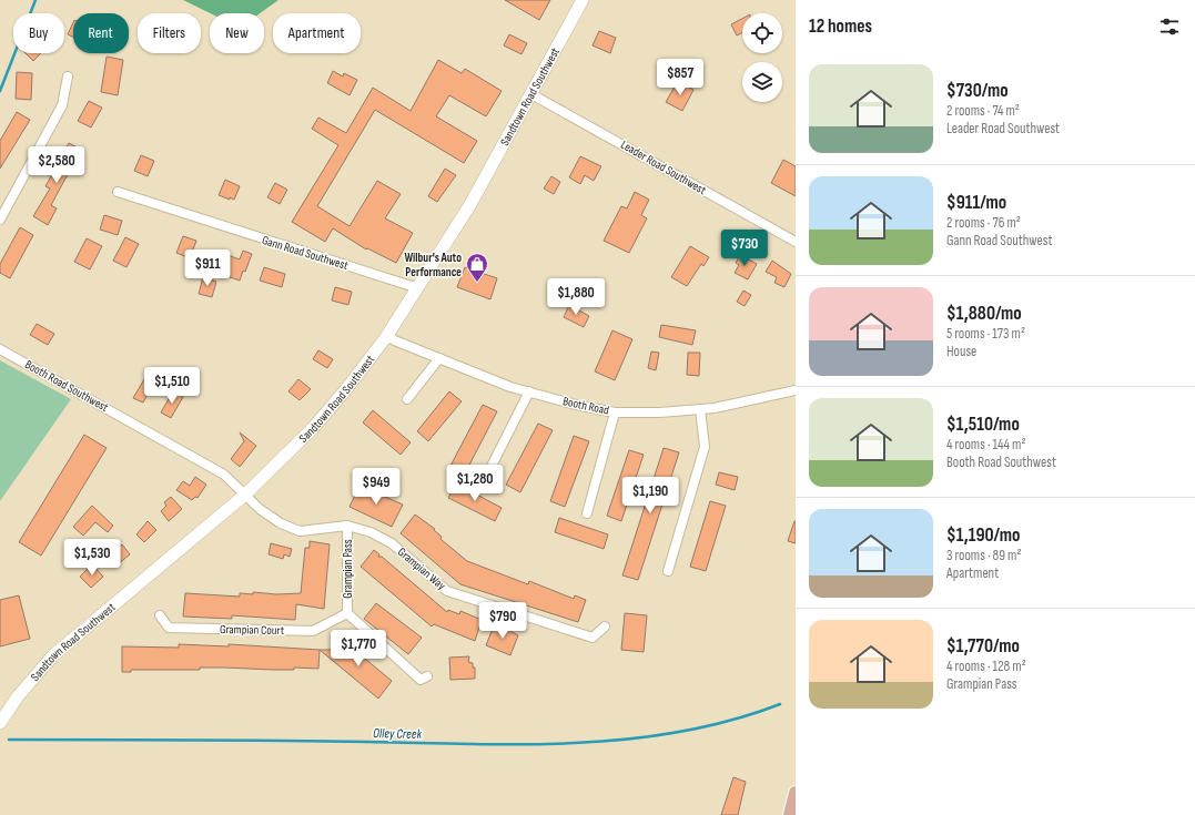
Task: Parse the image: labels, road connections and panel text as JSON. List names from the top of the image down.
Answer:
{
  "streets": {
    "street": [
      "Sandtown Road Southwest",
      "Leader Road Southwest",
      "Gann Road Southwest",
      "Booth Road Southwest",
      "Booth Road",
      "Grampian Pass",
      "Grampian Way",
      "Grampian Court"
    ]
  },
  "crossings": [
    ["Sandtown Road Southwest", "Leader Road Southwest"],
    ["Sandtown Road Southwest", "Gann Road Southwest"],
    ["Sandtown Road Southwest", "Booth Road Southwest"],
    ["Sandtown Road Southwest", "Booth Road"],
    ["Sandtown Road Southwest", "Grampian Way"],
    ["Booth Road Southwest", "Grampian Way"],
    ["Grampian Pass", "Grampian Way"],
    ["Grampian Pass", "Grampian Court"]
  ],
  "water": ["Olley Creek"],
  "places": {
    "shop": ["Wilbur's Auto Performance"]
  },
  "page": {
    "heading": "12 homes",
    "chip": [
      "Buy",
      "Rent",
      "Filters",
      "New",
      "Apartment"
    ],
    "list": [
      {
        "name": "$730/mo",
        "note": "2 rooms · 74 m² · Leader Road Southwest"
      },
      {
        "name": "$911/mo",
        "note": "2 rooms · 76 m² · Gann Road Southwest"
      },
      {
        "name": "$1,880/mo",
        "note": "5 rooms · 173 m² · House"
      },
      {
        "name": "$1,510/mo",
        "note": "4 rooms · 144 m² · Booth Road Southwest"
      },
      {
        "name": "$1,190/mo",
        "note": "3 rooms · 89 m² · Apartment"
      },
      {
        "name": "$1,770/mo",
        "note": "4 rooms · 128 m² · Grampian Pass"
      }
    ],
    "price": [
      "$857",
      "$2,580",
      "$730",
      "$911",
      "$1,880",
      "$1,510",
      "$1,280",
      "$949",
      "$1,190",
      "$1,530",
      "$790",
      "$1,770"
    ]
  }
}
